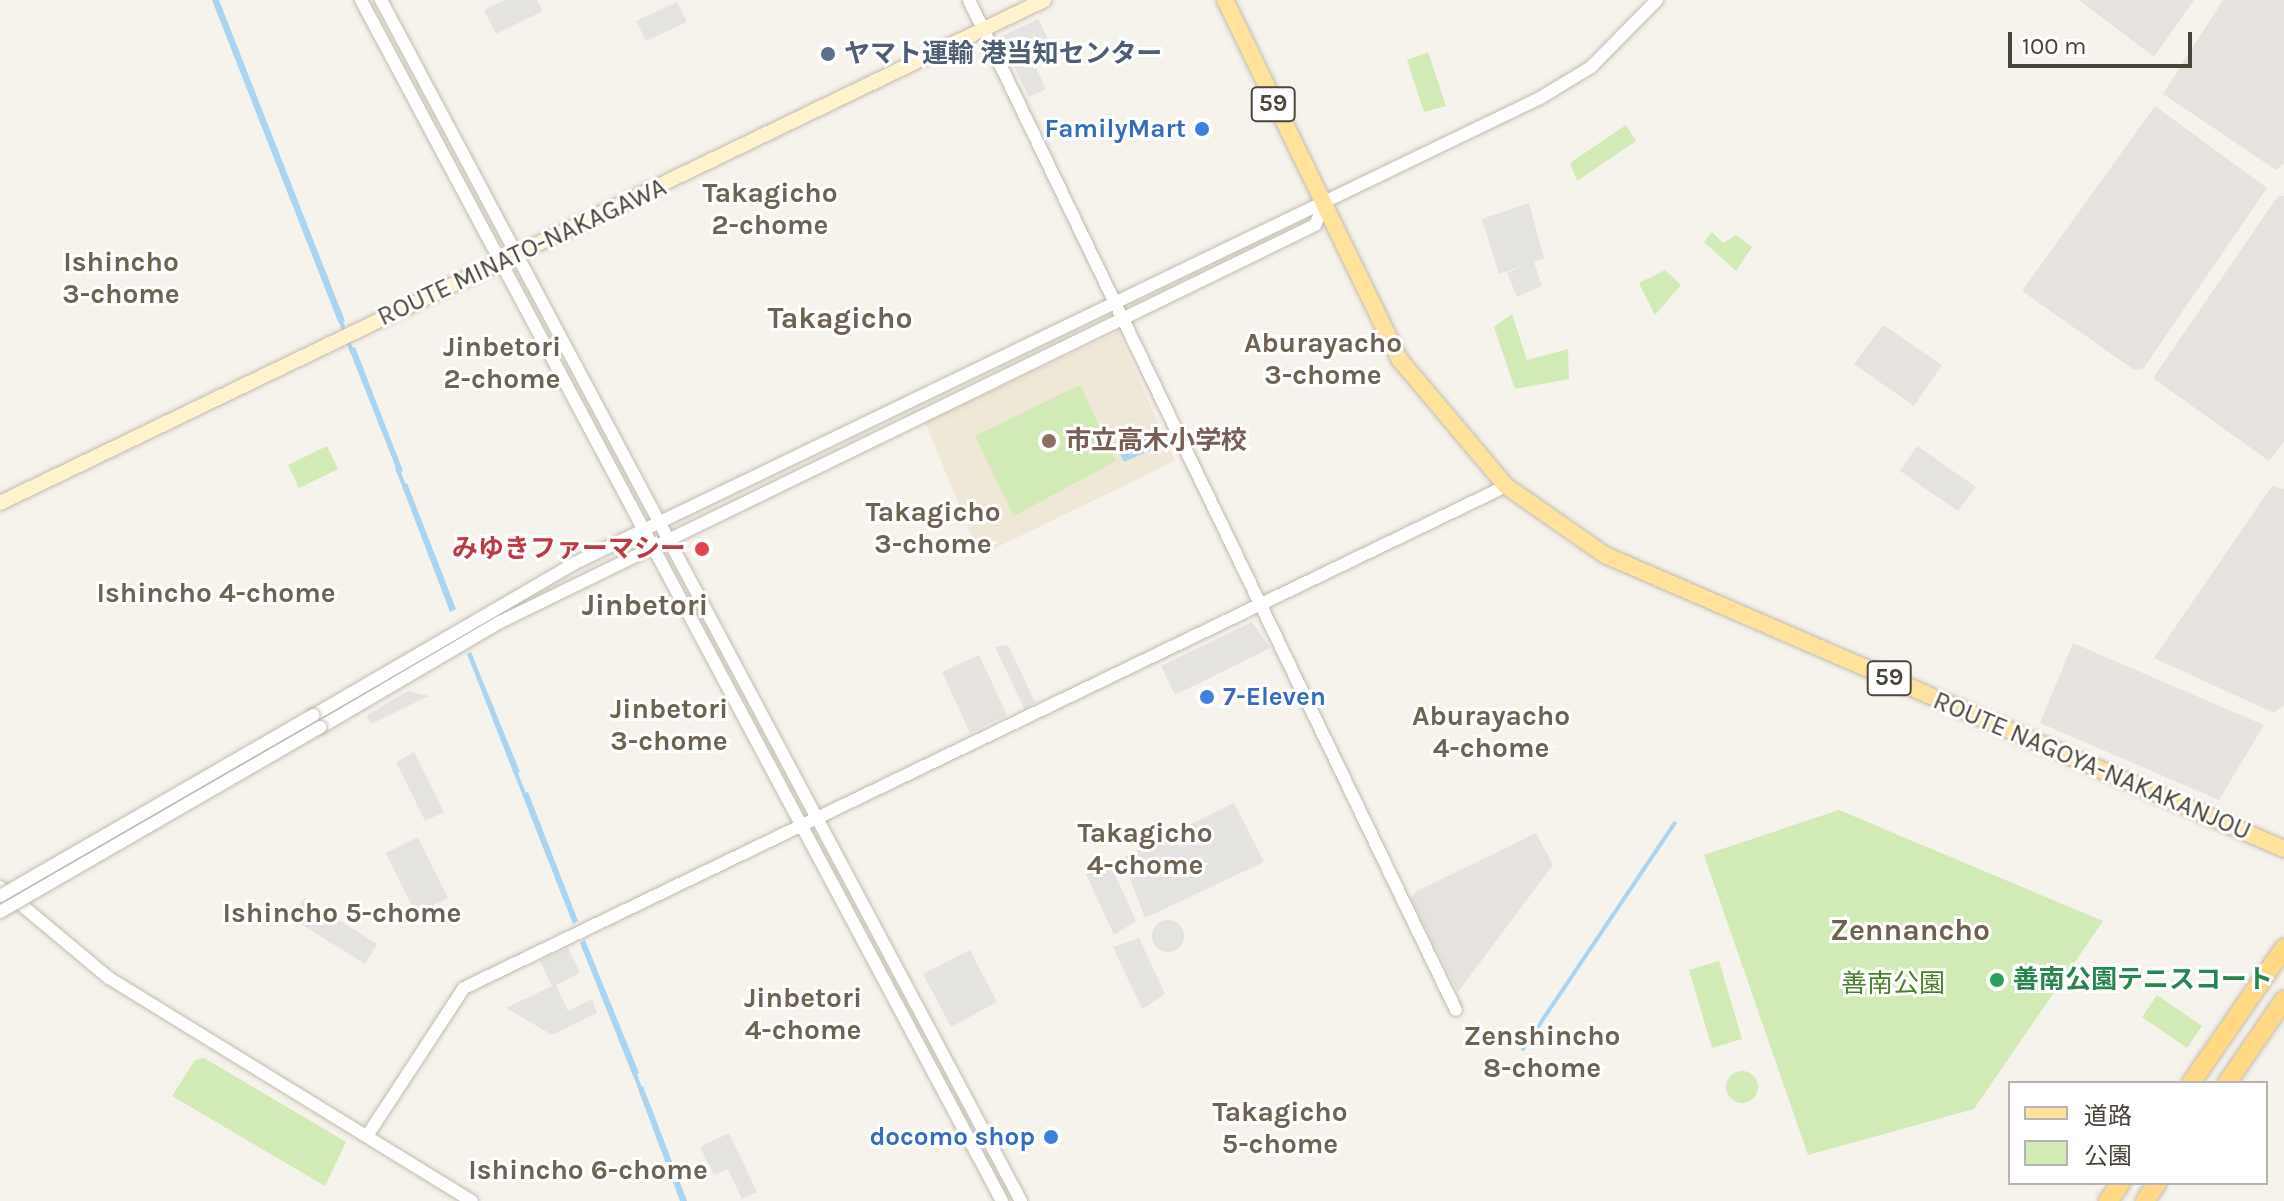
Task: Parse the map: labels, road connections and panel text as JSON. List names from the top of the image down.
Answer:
{
  "streets": {
    "main road": ["59", "ROUTE MINATO-NAKAGAWA", "ROUTE NAGOYA-NAKAKANJOU"]
  },
  "districts": [
    "Takagicho 2-chome",
    "Ishincho 3-chome",
    "Takagicho",
    "Aburayacho 3-chome",
    "Jinbetori 2-chome",
    "Takagicho 3-chome",
    "Ishincho 4-chome",
    "Jinbetori",
    "Jinbetori 3-chome",
    "Aburayacho 4-chome",
    "Takagicho 4-chome",
    "Ishincho 5-chome",
    "Zennancho",
    "Jinbetori 4-chome",
    "Zenshincho 8-chome",
    "Takagicho 5-chome",
    "Ishincho 6-chome"
  ],
  "parks": ["善南公園"],
  "places": [
    "ヤマト運輸 港当知センター",
    "FamilyMart",
    "市立高木小学校",
    "みゆきファーマシー",
    "7-Eleven",
    "善南公園テニスコート",
    "docomo shop"
  ],
  "legend": ["道路", "公園"],
  "scale_bar": "100 m"
}
